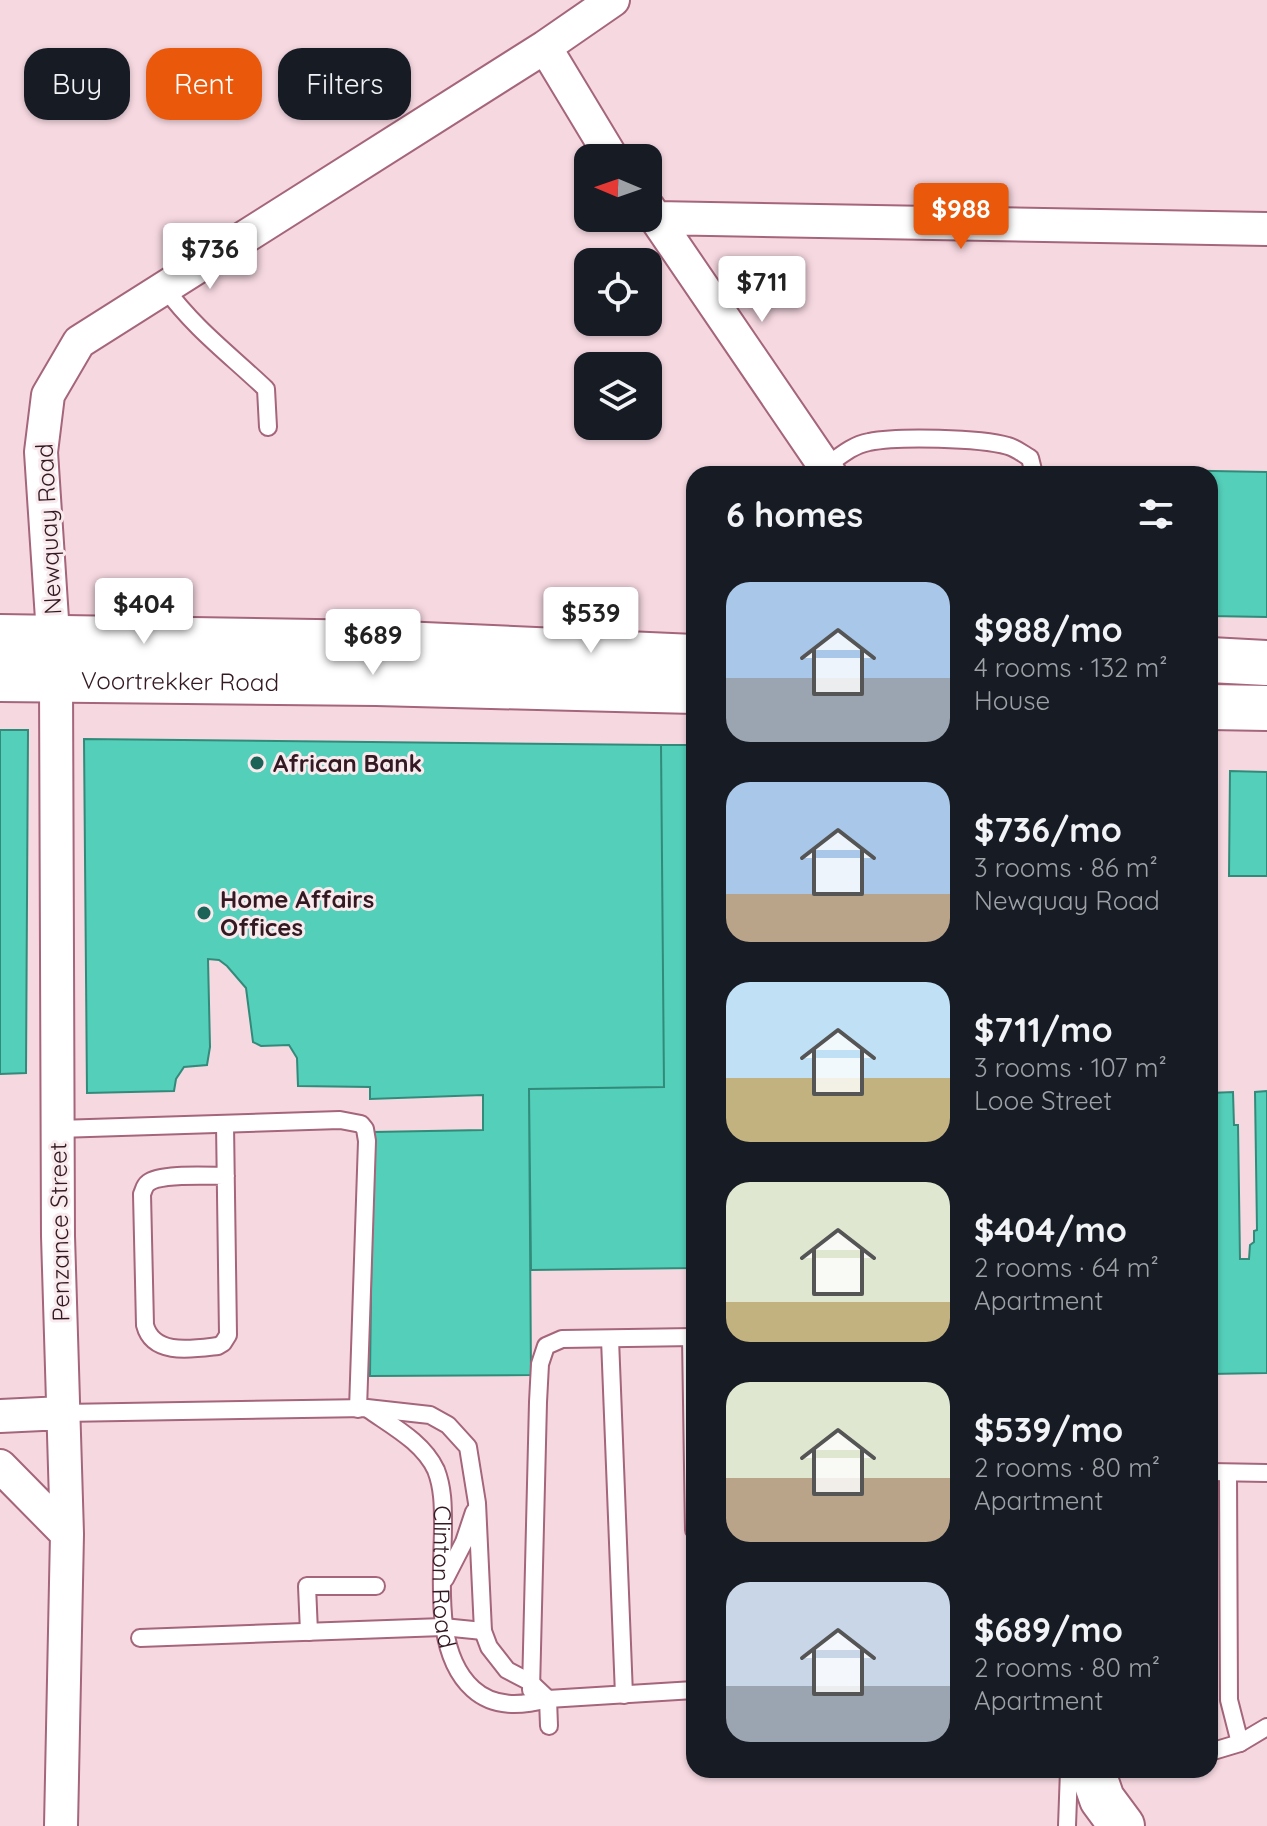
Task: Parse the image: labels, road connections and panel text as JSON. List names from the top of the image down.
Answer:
{
  "streets": {
    "main road": ["Voortrekker Road"],
    "street": ["Newquay Road", "Penzance Street", "Clinton Road"]
  },
  "crossings": [
    ["Newquay Road", "Voortrekker Road"],
    ["Newquay Road", "Penzance Street"],
    ["Voortrekker Road", "Penzance Street"],
    ["Penzance Street", "Clinton Road"]
  ],
  "places": ["African Bank", "Home Affairs Offices"],
  "north": "left",
  "page": {
    "chip": ["Buy", "Rent", "Filters"],
    "price": [
      "$988",
      "$736",
      "$711",
      "$404",
      "$539",
      "$689"
    ],
    "heading": "6 homes",
    "list": [
      {
        "name": "$988/mo",
        "note": "4 rooms · 132 m² · House"
      },
      {
        "name": "$736/mo",
        "note": "3 rooms · 86 m² · Newquay Road"
      },
      {
        "name": "$711/mo",
        "note": "3 rooms · 107 m² · Looe Street"
      },
      {
        "name": "$404/mo",
        "note": "2 rooms · 64 m² · Apartment"
      },
      {
        "name": "$539/mo",
        "note": "2 rooms · 80 m² · Apartment"
      },
      {
        "name": "$689/mo",
        "note": "2 rooms · 80 m² · Apartment"
      }
    ]
  }
}
